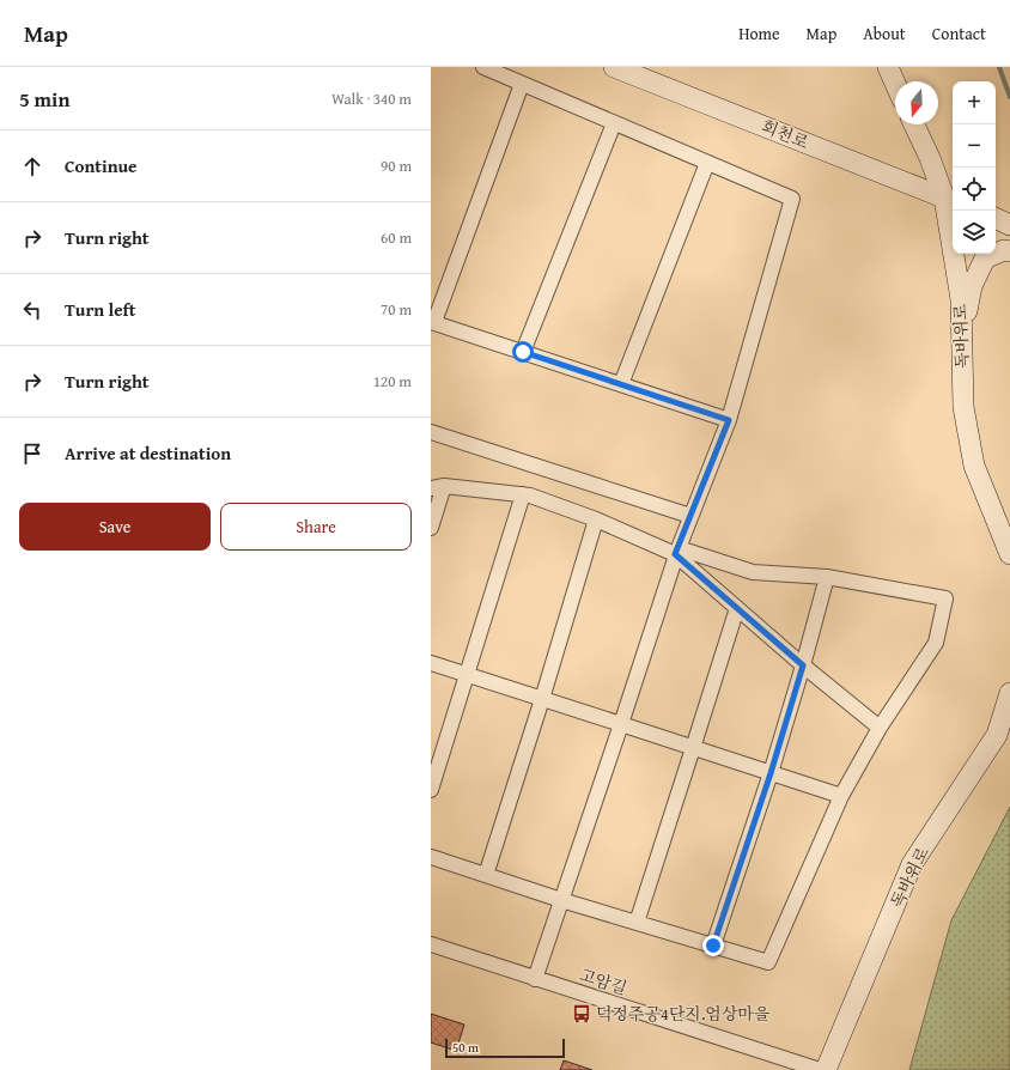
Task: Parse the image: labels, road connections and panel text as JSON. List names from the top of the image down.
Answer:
{
  "streets": {
    "main road": ["회천로", "독바위로"],
    "street": ["고암길"]
  },
  "crossings": [
    ["회천로", "독바위로"]
  ],
  "places": {
    "bus stop": ["덕정주공4단지.엄상마을"]
  },
  "scale_bar": "50 m",
  "north": "bottom",
  "page": {
    "header": "Map",
    "nav": [
      "Home",
      "Map",
      "About",
      "Contact"
    ],
    "heading": ["5 min", "Walk · 340 m"],
    "map_buttons": ["+", "−"],
    "list": [
      ["Continue", "90 m"],
      ["Turn right", "60 m"],
      ["Turn left", "70 m"],
      ["Turn right", "120 m"],
      "Arrive at destination"
    ],
    "buttons": ["Save", "Share"],
    "scale": "50 m"
  }
}
